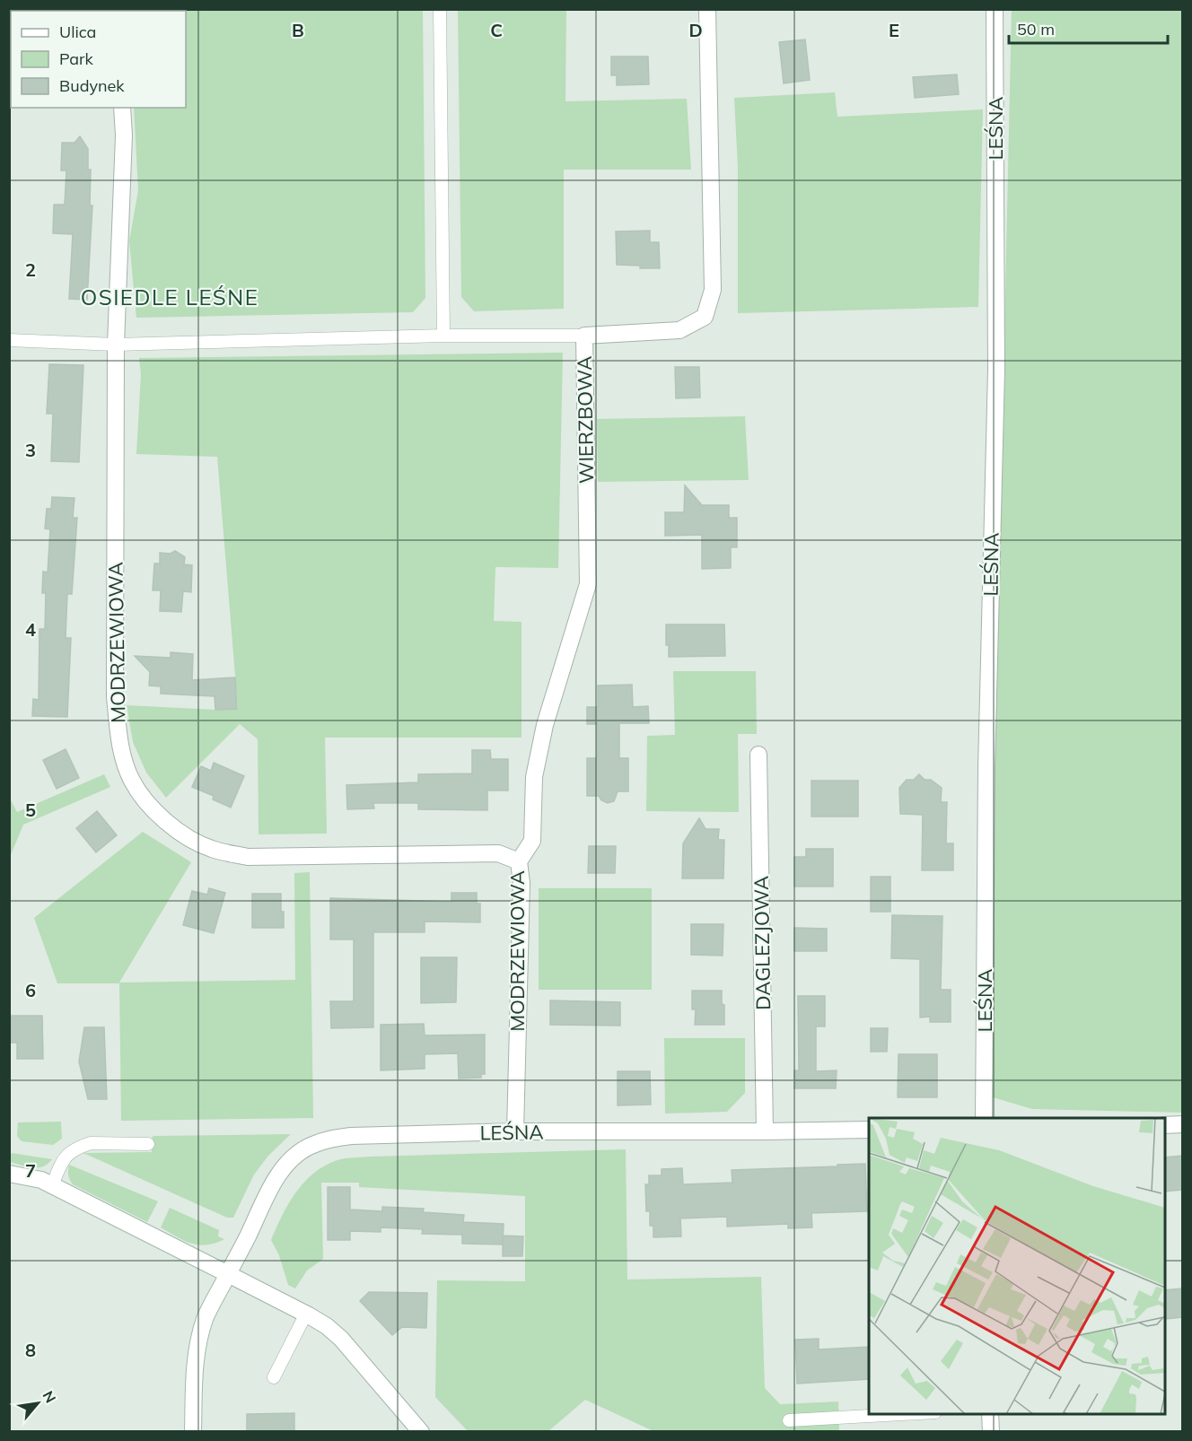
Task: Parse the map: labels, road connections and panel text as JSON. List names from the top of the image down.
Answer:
{
  "streets": {
    "street": [
      "LEŚNA",
      "WIERZBOWA",
      "MODRZEWIOWA",
      "DAGLEZJOWA"
    ]
  },
  "crossings": [
    ["LEŚNA", "MODRZEWIOWA"],
    ["LEŚNA", "DAGLEZJOWA"],
    ["WIERZBOWA", "MODRZEWIOWA"]
  ],
  "districts": ["OSIEDLE LEŚNE"],
  "legend": ["Ulica", "Park", "Budynek"],
  "scale_bar": "50 m",
  "north": "top right",
  "grid": {
    "columns": [
      "B",
      "C",
      "D",
      "E"
    ],
    "rows": [
      "2",
      "3",
      "4",
      "5",
      "6",
      "7",
      "8"
    ]
  }
}
